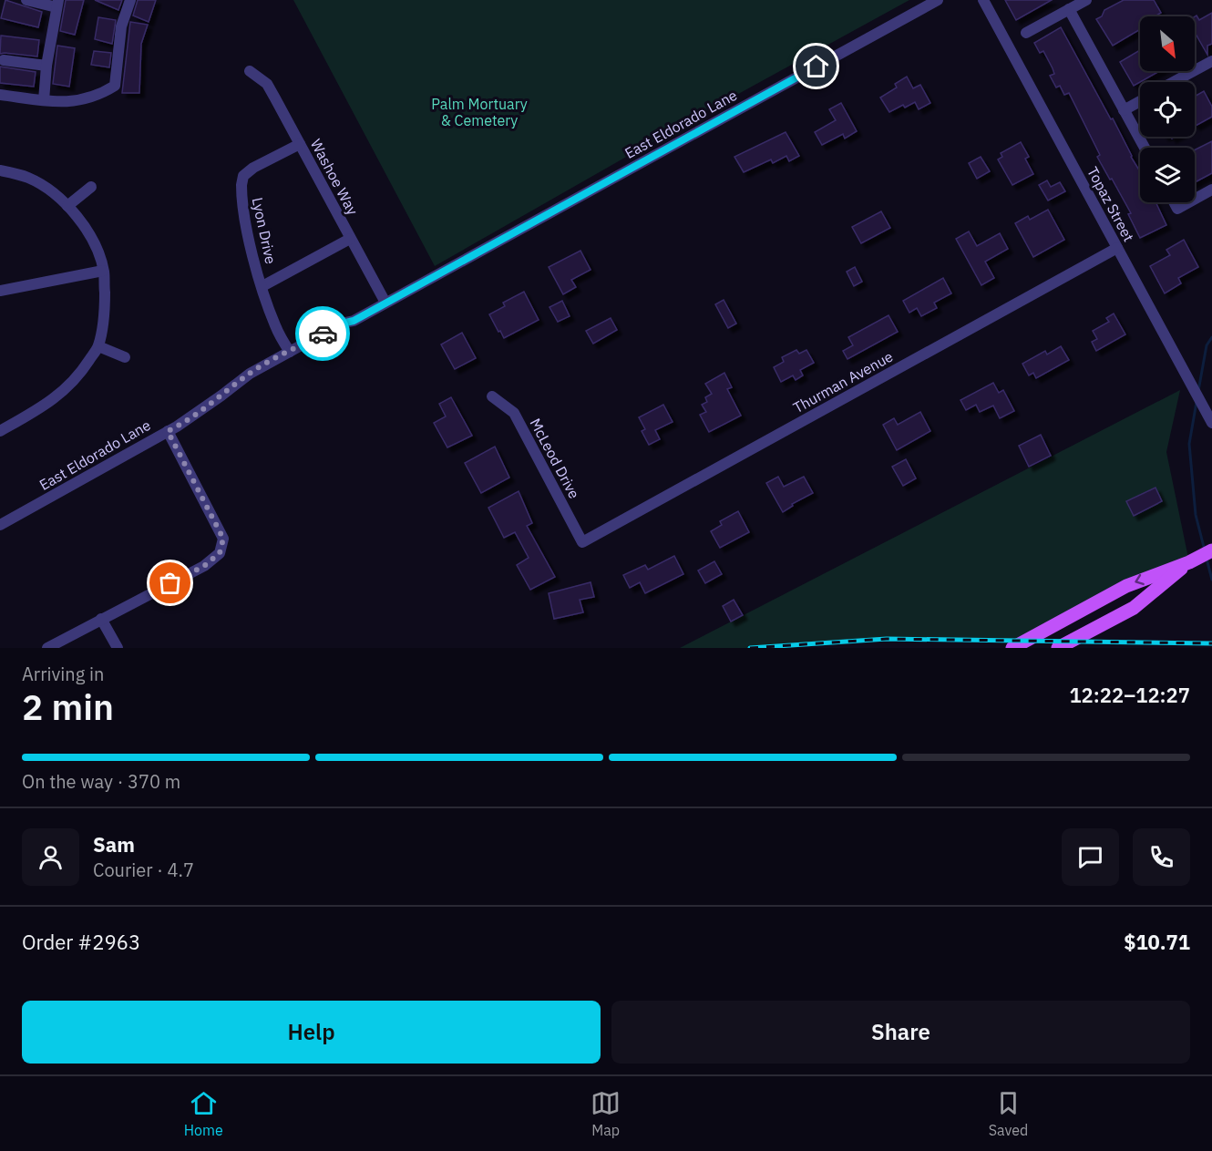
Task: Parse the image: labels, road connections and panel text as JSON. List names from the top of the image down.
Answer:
{
  "streets": {
    "street": [
      "East Eldorado Lane",
      "Washoe Way",
      "Topaz Street",
      "Lyon Drive",
      "Thurman Avenue",
      "McLeod Drive"
    ]
  },
  "crossings": [
    ["East Eldorado Lane", "Washoe Way"],
    ["East Eldorado Lane", "Lyon Drive"],
    ["Washoe Way", "Lyon Drive"],
    ["Topaz Street", "Thurman Avenue"],
    ["Thurman Avenue", "McLeod Drive"]
  ],
  "parks": ["Palm Mortuary & Cemetery"],
  "north": "bottom right",
  "page": {
    "heading": ["2 min", "Arriving in", "12:22–12:27"],
    "panel": [
      "Sam",
      "Courier · 4.7",
      "Order #2963",
      "$10.71"
    ],
    "bar": "On the way · 370 m",
    "buttons": ["Help", "Share"],
    "tabs": ["Home", "Map", "Saved"]
  }
}
